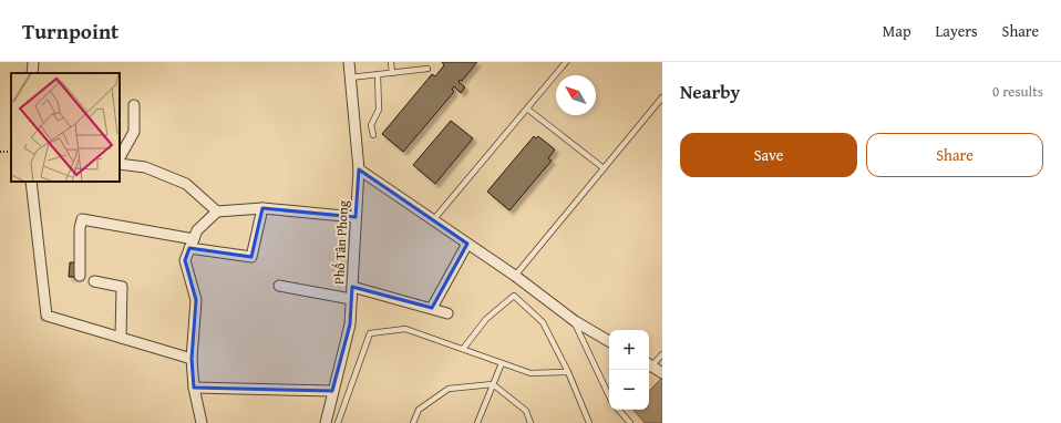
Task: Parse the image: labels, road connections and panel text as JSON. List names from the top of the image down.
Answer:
{
  "streets": {
    "street": ["Phố Tân Phong"]
  },
  "north": "top left",
  "page": {
    "header": "Turnpoint",
    "nav": ["Map", "Layers", "Share"],
    "heading": ["Nearby", "0 results"],
    "buttons": ["Save", "Share"],
    "map_buttons": ["+", "−"]
  }
}
